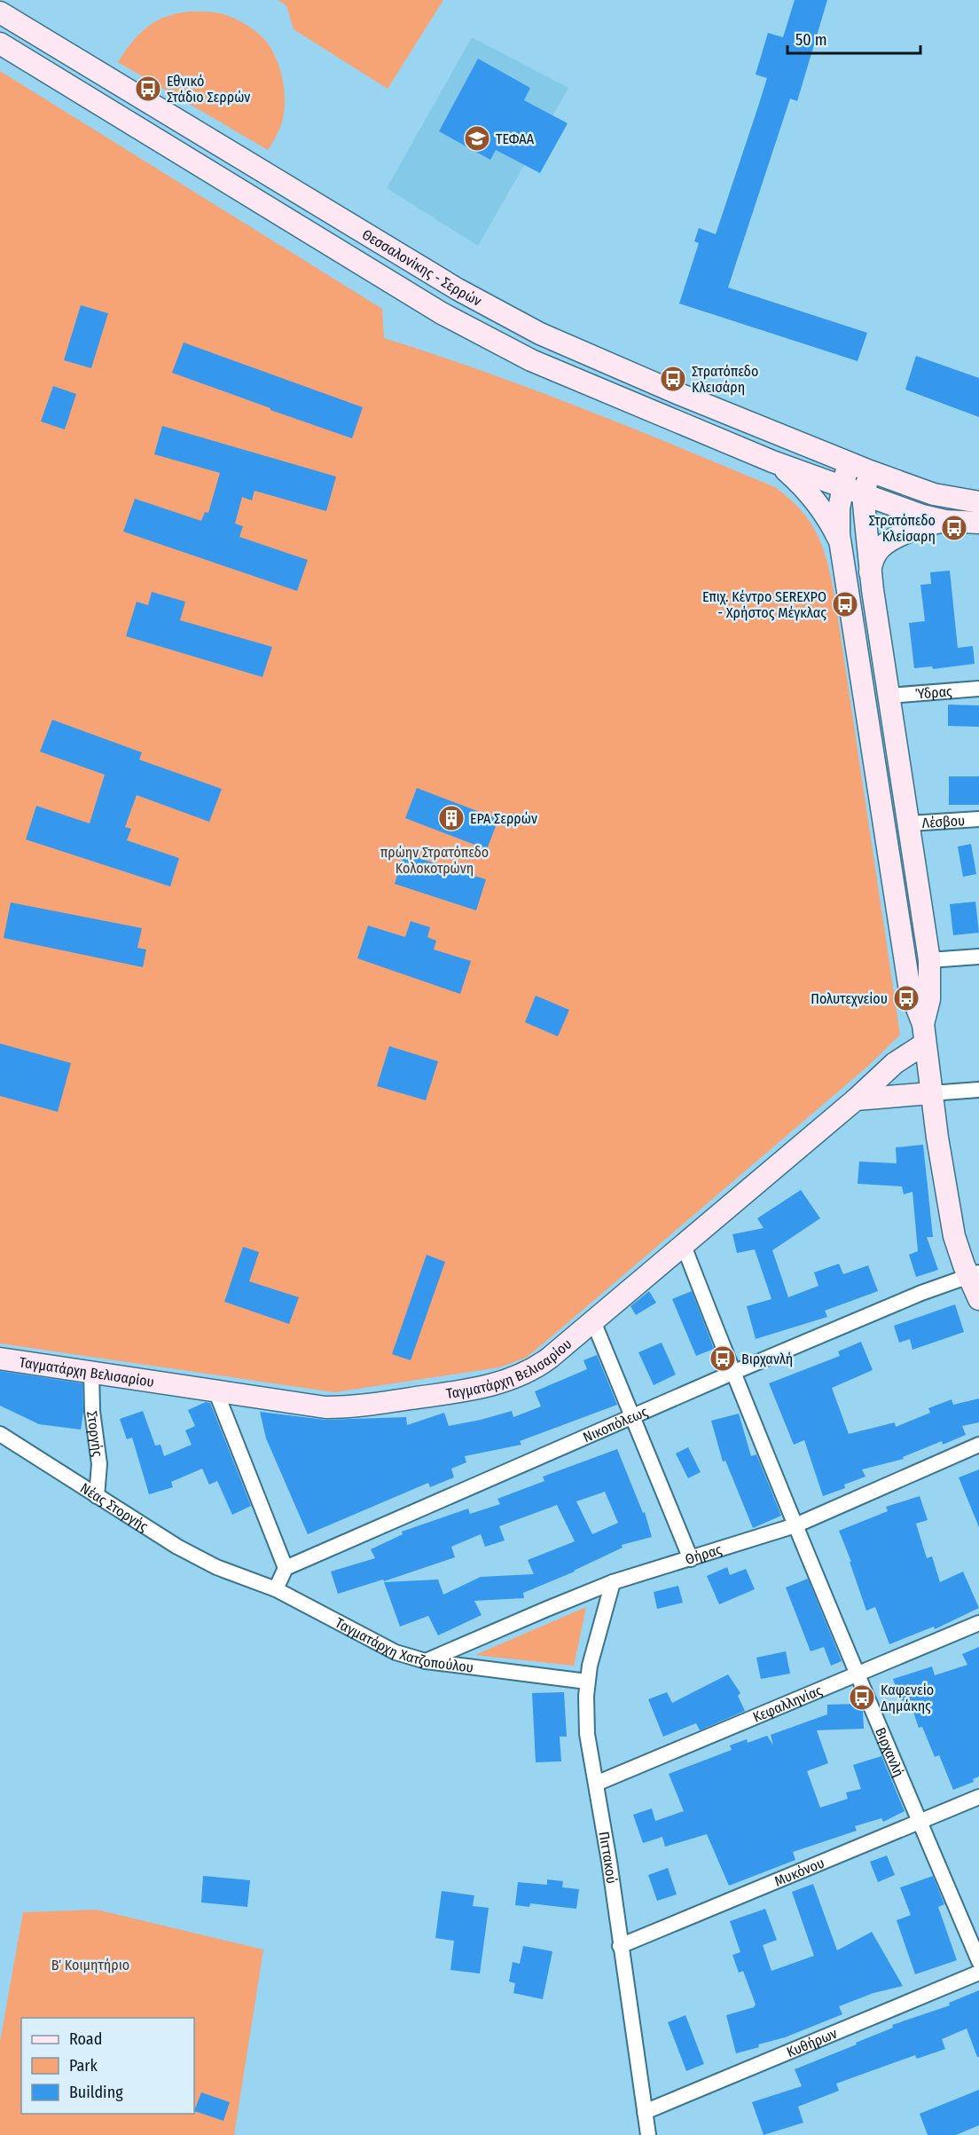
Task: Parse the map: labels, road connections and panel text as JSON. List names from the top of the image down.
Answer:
{
  "streets": {
    "main road": ["Θεσσαλονίκης - Σερρών", "Ταγματάρχη Βελισαρίου"],
    "street": [
      "Ύδρας",
      "Λέσβου",
      "Νικοπόλεως",
      "Στοργής",
      "Νέας Στοργής",
      "Θήρας",
      "Ταγματάρχη Χατζοπούλου",
      "Κεφαλληνίας",
      "Βιρχανλή",
      "Πιττακού",
      "Μυκόνου",
      "Κυθήρων"
    ]
  },
  "crossings": [
    ["Ταγματάρχη Βελισαρίου", "Στοργής"],
    ["Ταγματάρχη Βελισαρίου", "Βιρχανλή"],
    ["Νικοπόλεως", "Βιρχανλή"],
    ["Στοργής", "Νέας Στοργής"],
    ["Νέας Στοργής", "Ταγματάρχη Χατζοπούλου"],
    ["Θήρας", "Ταγματάρχη Χατζοπούλου"],
    ["Θήρας", "Βιρχανλή"],
    ["Θήρας", "Πιττακού"],
    ["Ταγματάρχη Χατζοπούλου", "Πιττακού"],
    ["Κεφαλληνίας", "Βιρχανλή"],
    ["Κεφαλληνίας", "Πιττακού"],
    ["Βιρχανλή", "Μυκόνου"],
    ["Πιττακού", "Μυκόνου"],
    ["Πιττακού", "Κυθήρων"]
  ],
  "parks": ["πρώην Στρατόπεδο Κολοκοτρώνη", "Β΄ Κοιμητήριο"],
  "places": {
    "bus stop": [
      "Εθνικό Στάδιο Σερρών",
      "Στρατόπεδο Κλεισάρη",
      "Στρατόπεδο Κλείσαρη",
      "Επιχ. Κέντρο SEREXPO - Χρήστος Μέγκλας",
      "Πολυτεχνείου",
      "Βιρχανλή",
      "Καφενείο Δημάκης"
    ],
    "school or university": ["ΤΕΦΑΑ"],
    "building": ["ΕΡΑ Σερρών"]
  },
  "legend": ["Road", "Park", "Building"],
  "scale_bar": "50 m"
}
